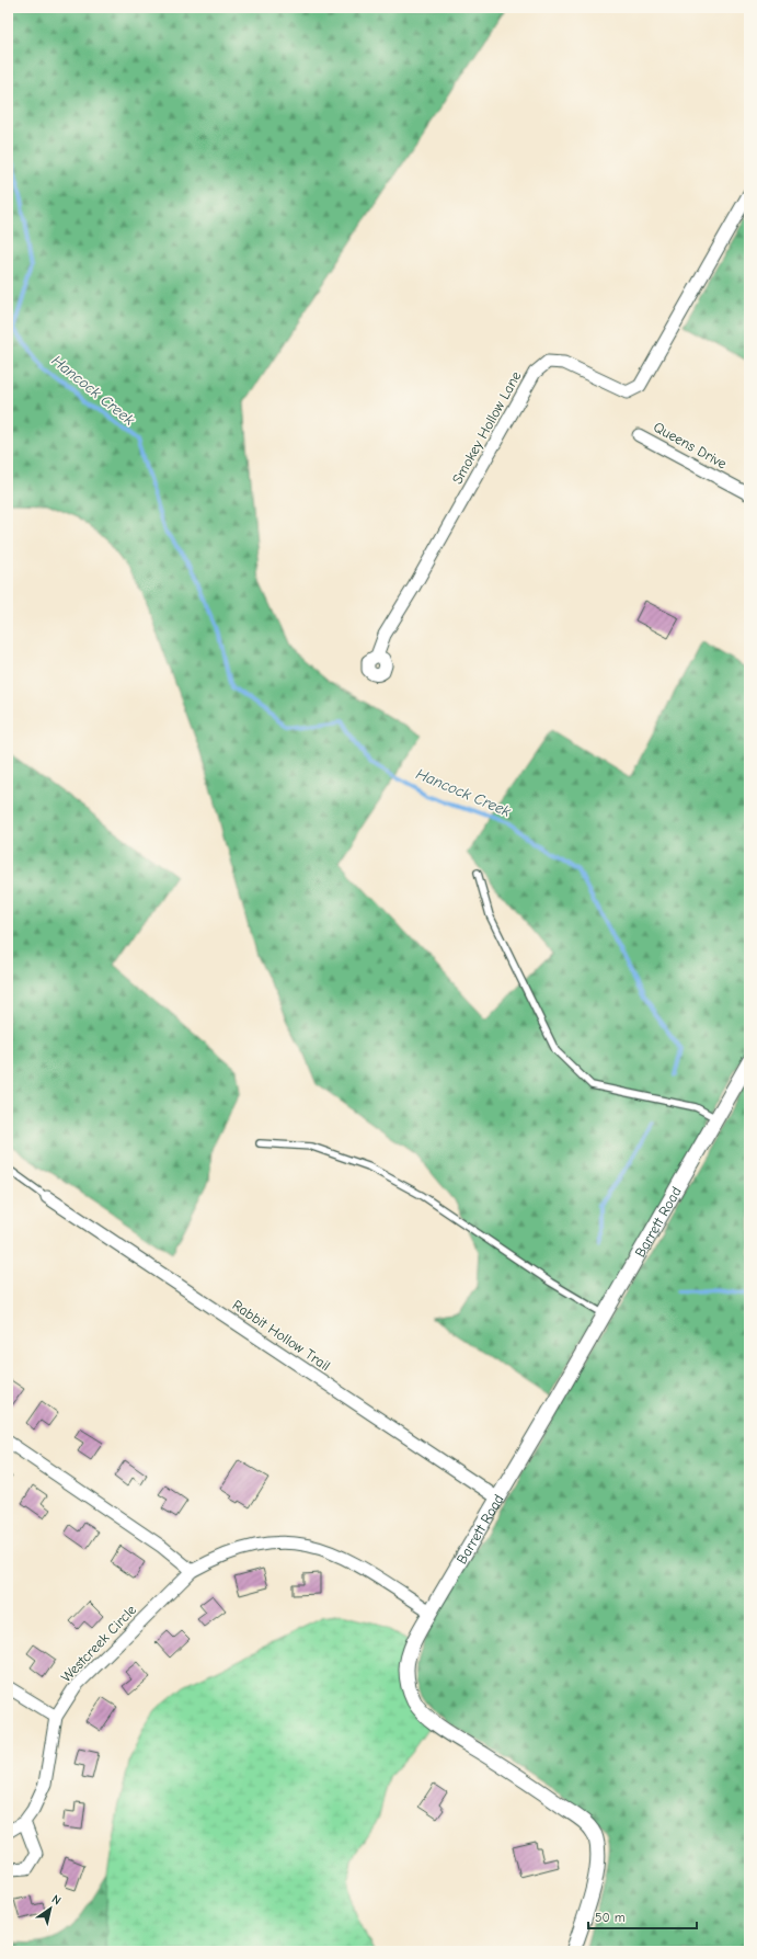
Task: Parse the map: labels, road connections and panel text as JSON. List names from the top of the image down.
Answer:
{
  "streets": {
    "street": [
      "Smokey Hollow Lane",
      "Queens Drive",
      "Barrett Road",
      "Rabbit Hollow Trail",
      "Westcreek Circle"
    ]
  },
  "crossings": [
    ["Barrett Road", "Rabbit Hollow Trail"],
    ["Barrett Road", "Westcreek Circle"]
  ],
  "water": ["Hancock Creek"],
  "scale_bar": "50 m",
  "north": "top right"
}
